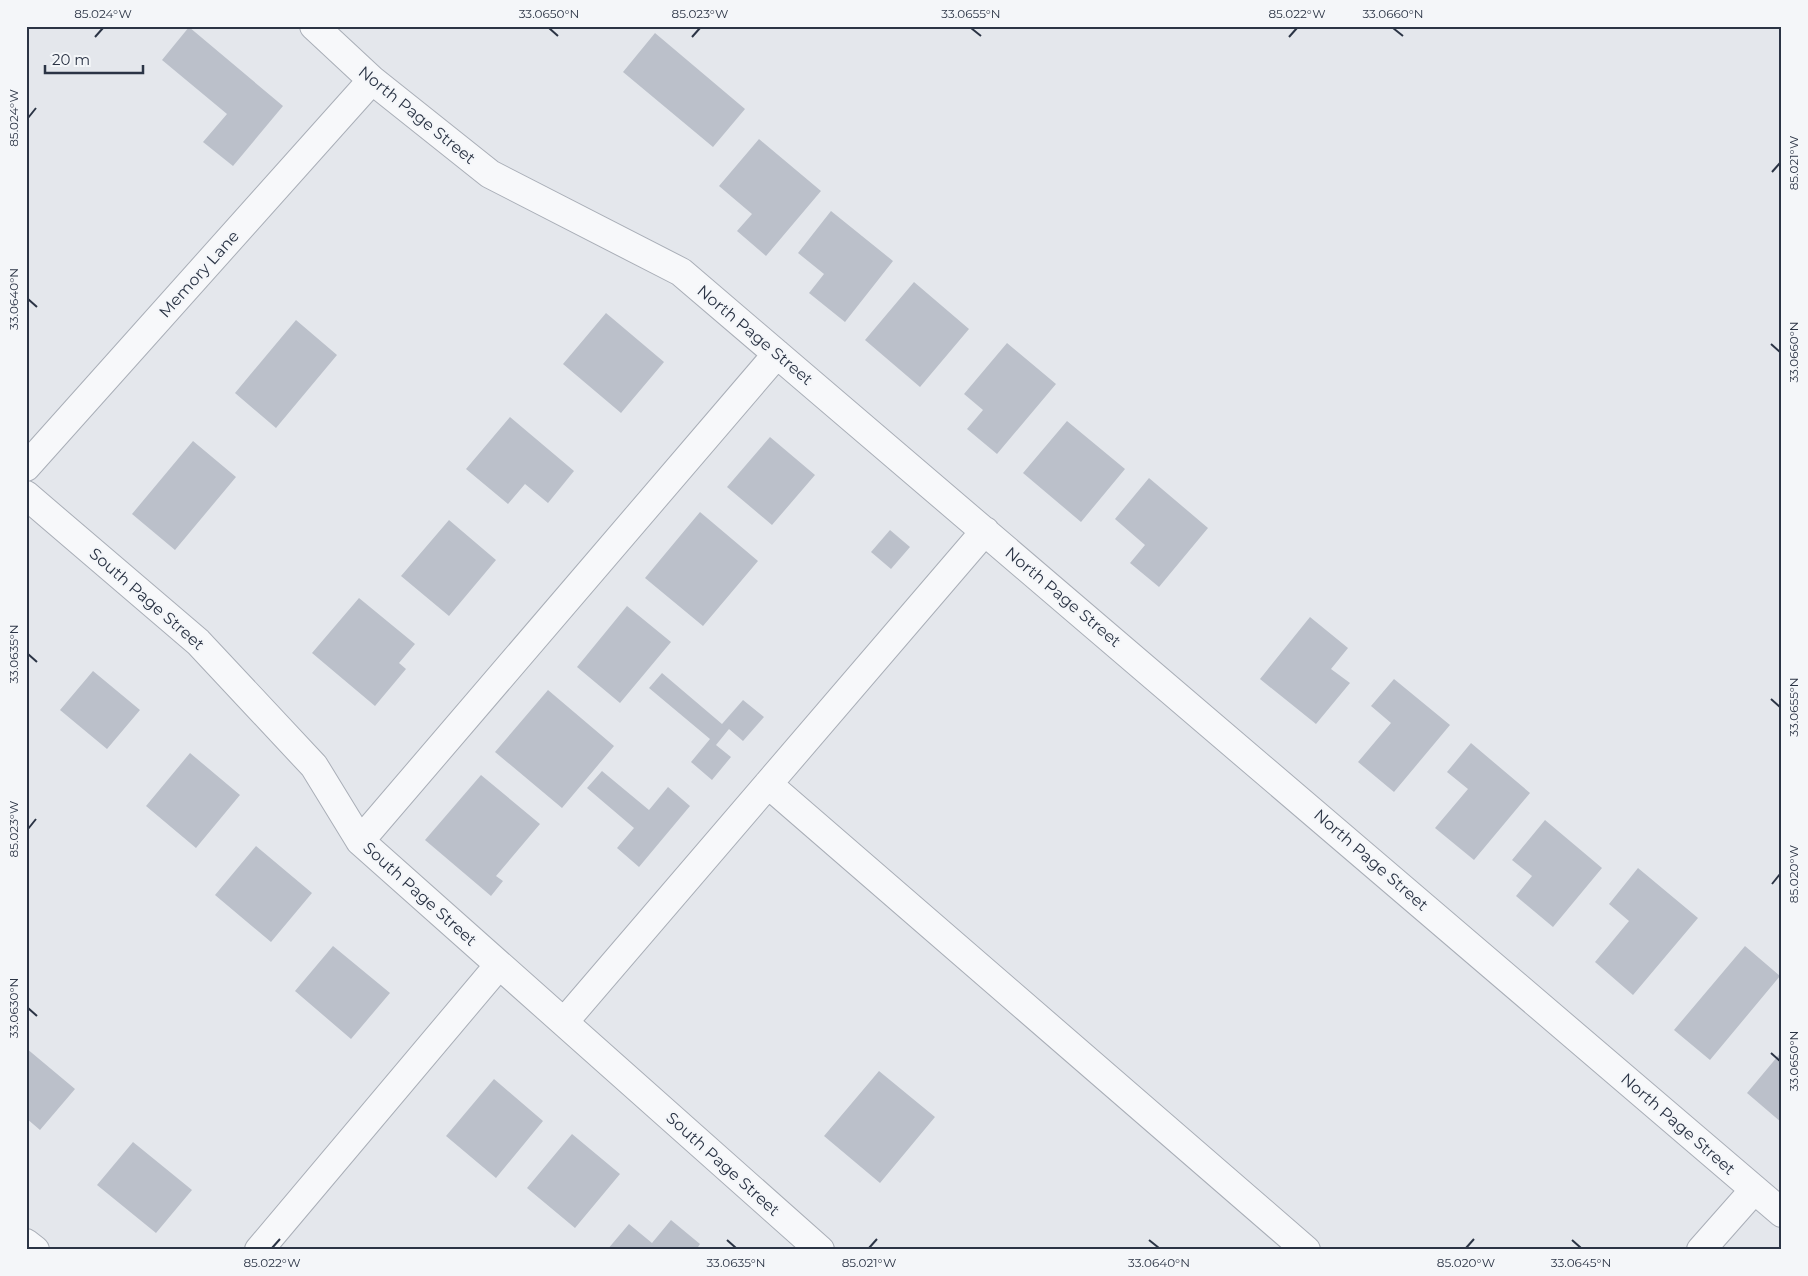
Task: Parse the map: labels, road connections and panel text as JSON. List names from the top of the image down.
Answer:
{
  "streets": {
    "street": ["North Page Street", "Memory Lane", "South Page Street"]
  },
  "crossings": [
    ["North Page Street", "Memory Lane"]
  ],
  "scale_bar": "20 m",
  "coordinates": [
    "85.024°W",
    "33.0650°N",
    "85.023°W",
    "33.0655°N",
    "85.022°W",
    "33.0660°N",
    "85.021°W",
    "33.0640°N",
    "33.0635°N",
    "85.020°W",
    "33.0630°N",
    "33.0645°N"
  ]
}
